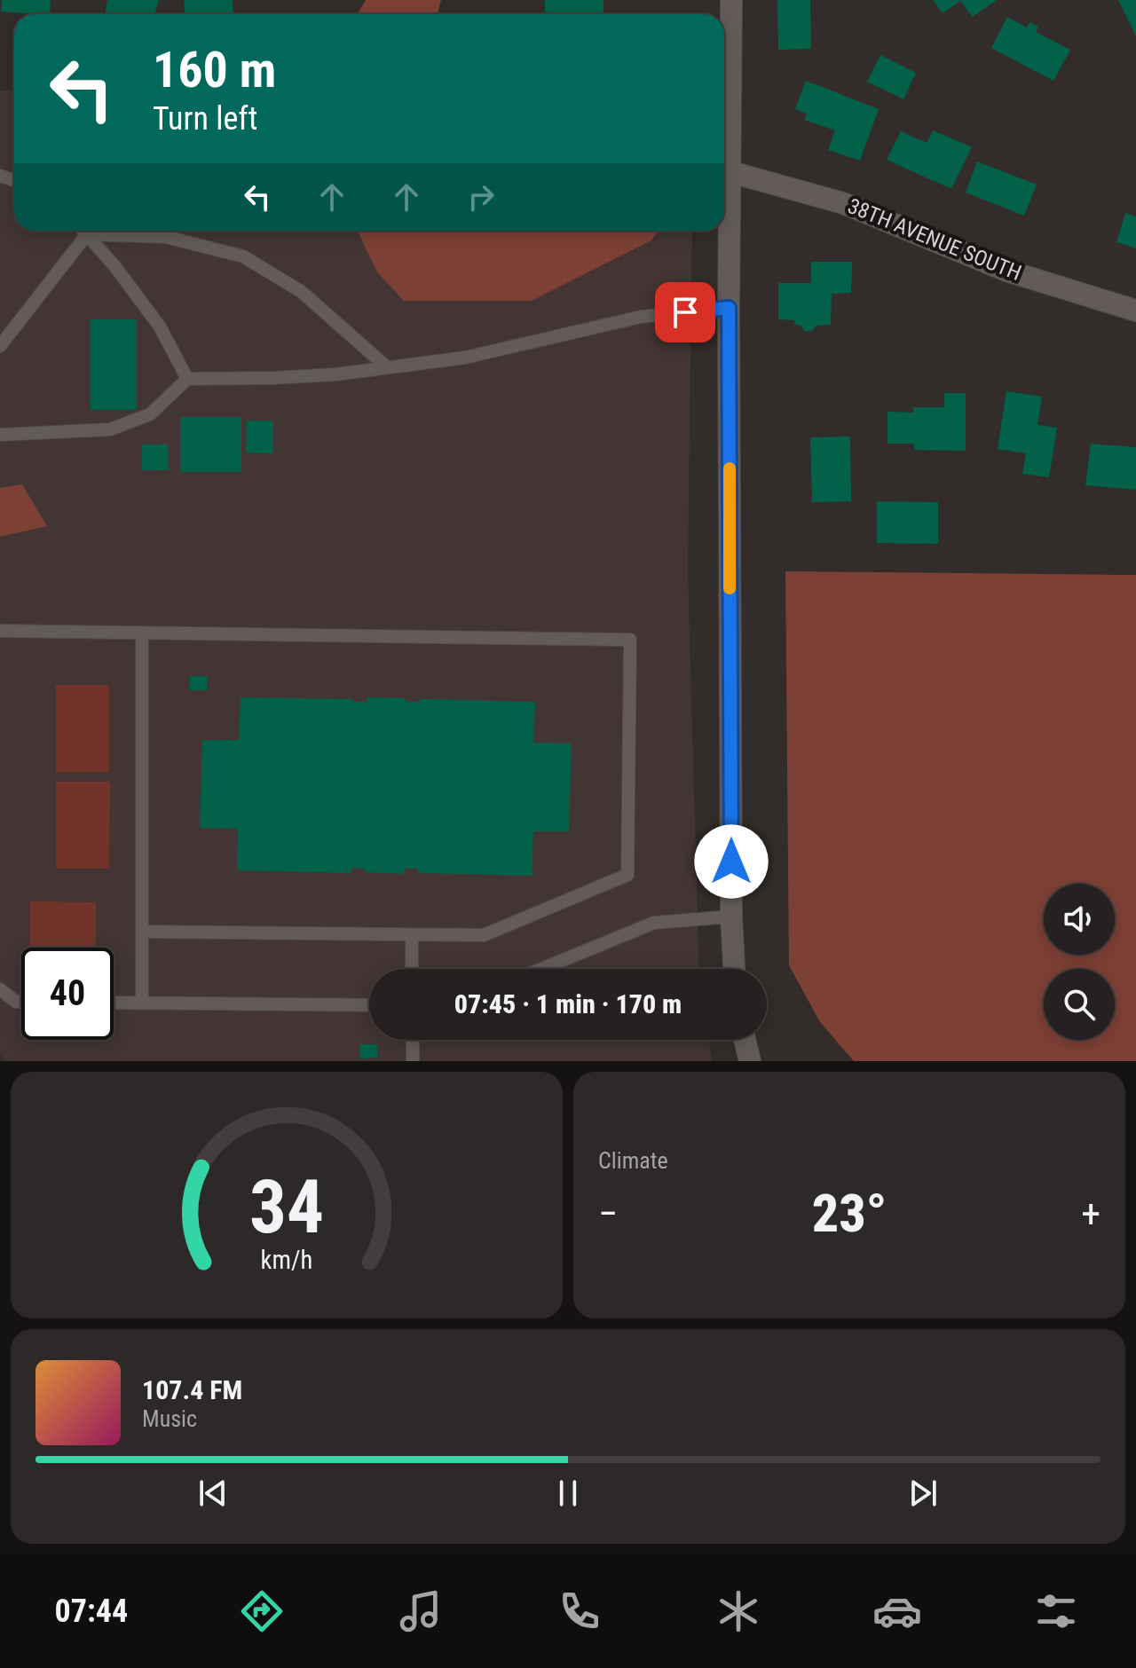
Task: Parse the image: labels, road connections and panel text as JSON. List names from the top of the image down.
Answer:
{
  "streets": {
    "street": ["38TH AVENUE SOUTH"]
  },
  "page": {
    "turn": ["160 m", "Turn left"],
    "limit": "40",
    "trip": "07:45 · 1 min · 170 m",
    "tile": "Climate",
    "heat": ["−", "23°", "+"],
    "song": ["107.4 FM", "Music"],
    "tabs": "07:44",
    "gauge": ["34", "km/h"]
  }
}
